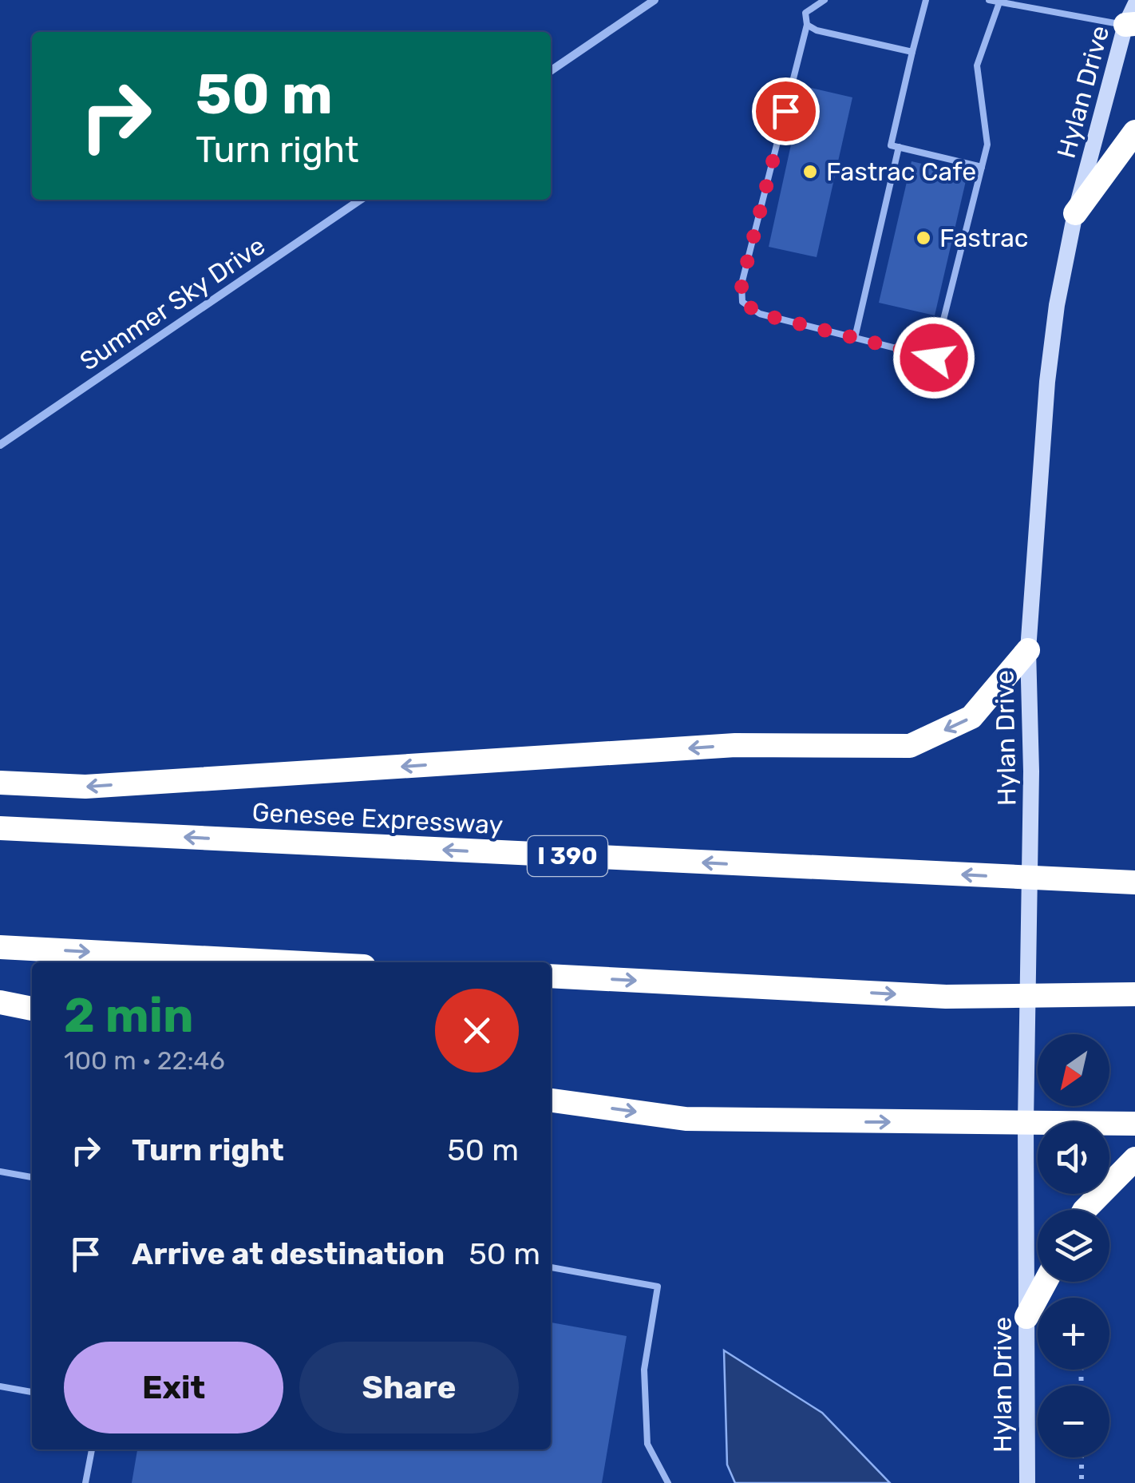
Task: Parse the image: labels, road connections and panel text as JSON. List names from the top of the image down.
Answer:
{
  "streets": {
    "highway": ["Genesee Expressway", "I 390"],
    "main road": ["Hylan Drive"],
    "street": ["Summer Sky Drive"]
  },
  "places": ["Fastrac Cafe", "Fastrac"],
  "north": "bottom left",
  "page": {
    "turn": ["50 m", "Turn right"],
    "heading": ["2 min", "100 m · 22:46"],
    "map_buttons": ["+", "−"],
    "list": [
      {
        "name": "Turn right",
        "value": "50 m"
      },
      {
        "name": "Arrive at destination",
        "value": "50 m"
      }
    ],
    "buttons": ["Exit", "Share"]
  }
}
